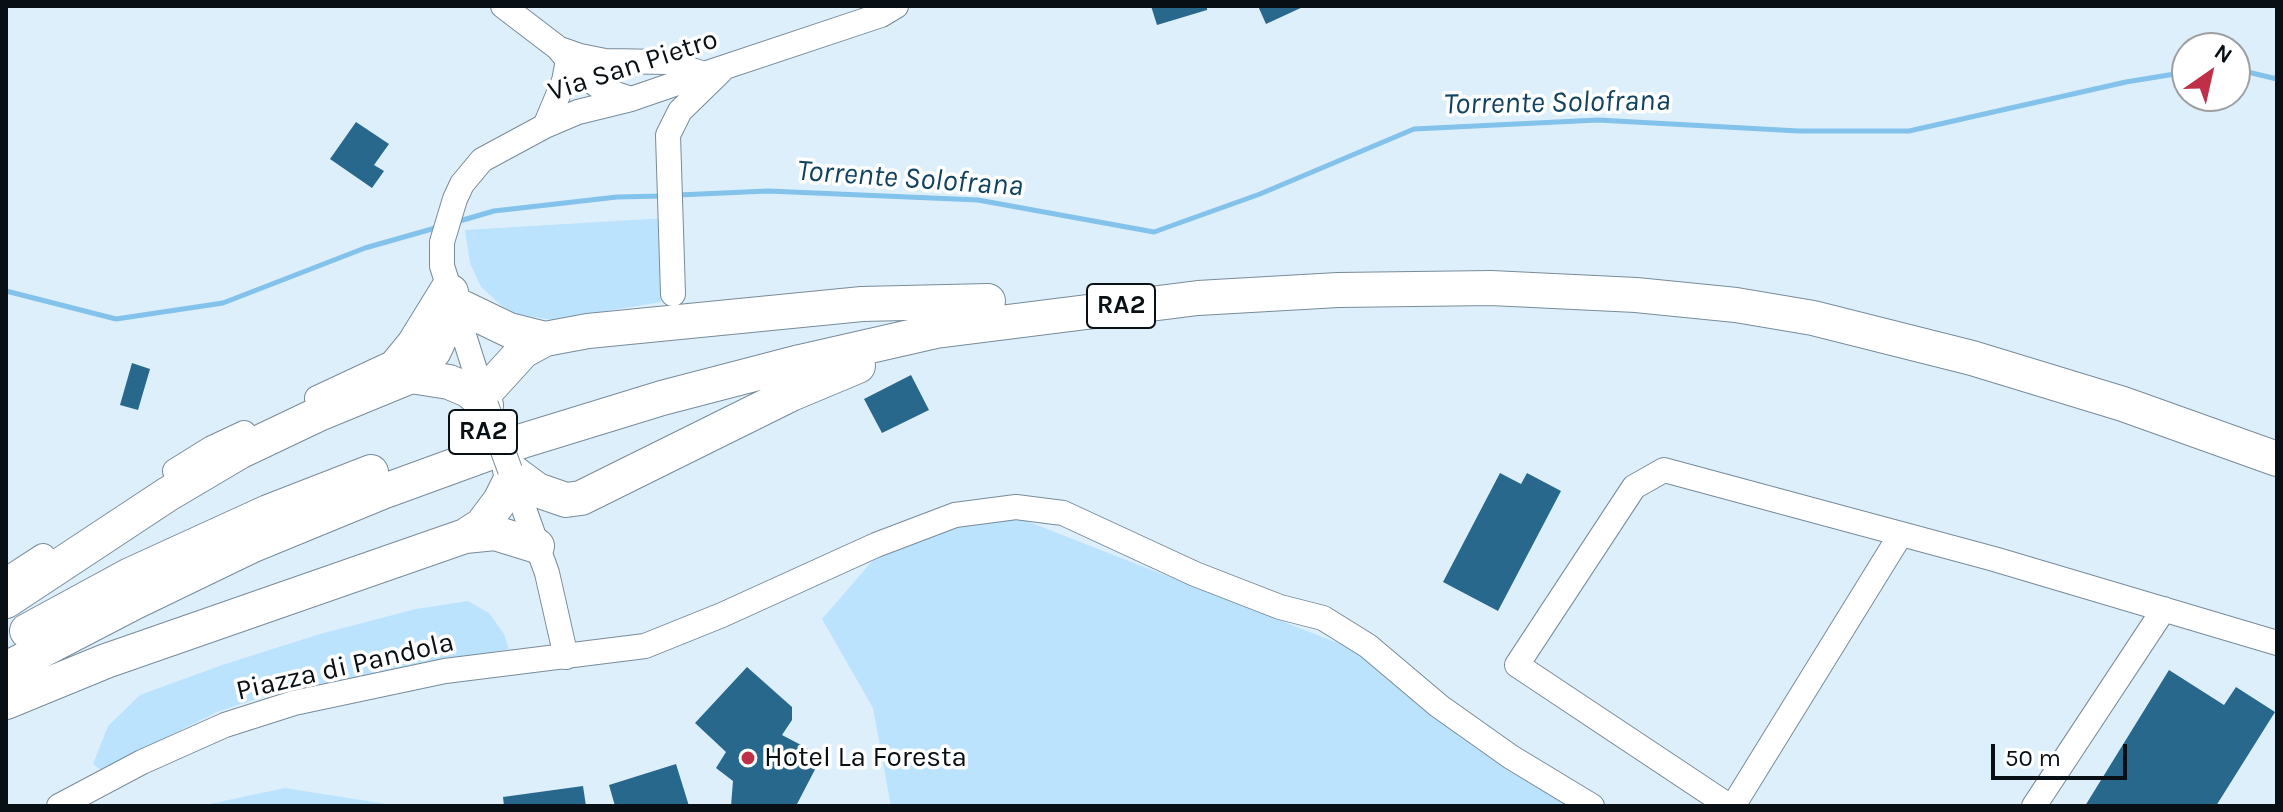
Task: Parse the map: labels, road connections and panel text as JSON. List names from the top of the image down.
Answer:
{
  "streets": {
    "highway": ["RA2"],
    "street": ["Via San Pietro", "Piazza di Pandola"]
  },
  "water": ["Torrente Solofrana"],
  "places": ["Hotel La Foresta"],
  "scale_bar": "50 m",
  "north": "top right"
}
